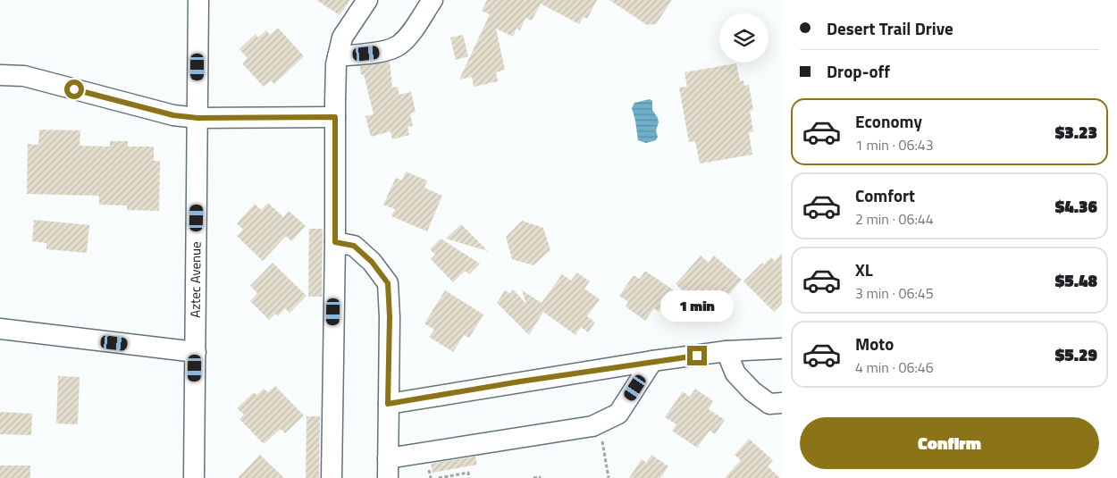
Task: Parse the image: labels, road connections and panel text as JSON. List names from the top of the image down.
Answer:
{
  "streets": {
    "street": ["Aztec Avenue"]
  },
  "page": {
    "banner": ["Desert Trail Drive", "Drop-off"],
    "list": [
      {
        "name": "Economy",
        "note": "1 min · 06:43",
        "value": "$3.23"
      },
      {
        "name": "Comfort",
        "note": "2 min · 06:44",
        "value": "$4.36"
      },
      {
        "name": "XL",
        "note": "3 min · 06:45",
        "value": "$5.48"
      },
      {
        "name": "Moto",
        "note": "4 min · 06:46",
        "value": "$5.29"
      }
    ],
    "bubble": "1 min",
    "buttons": "Confirm"
  }
}
